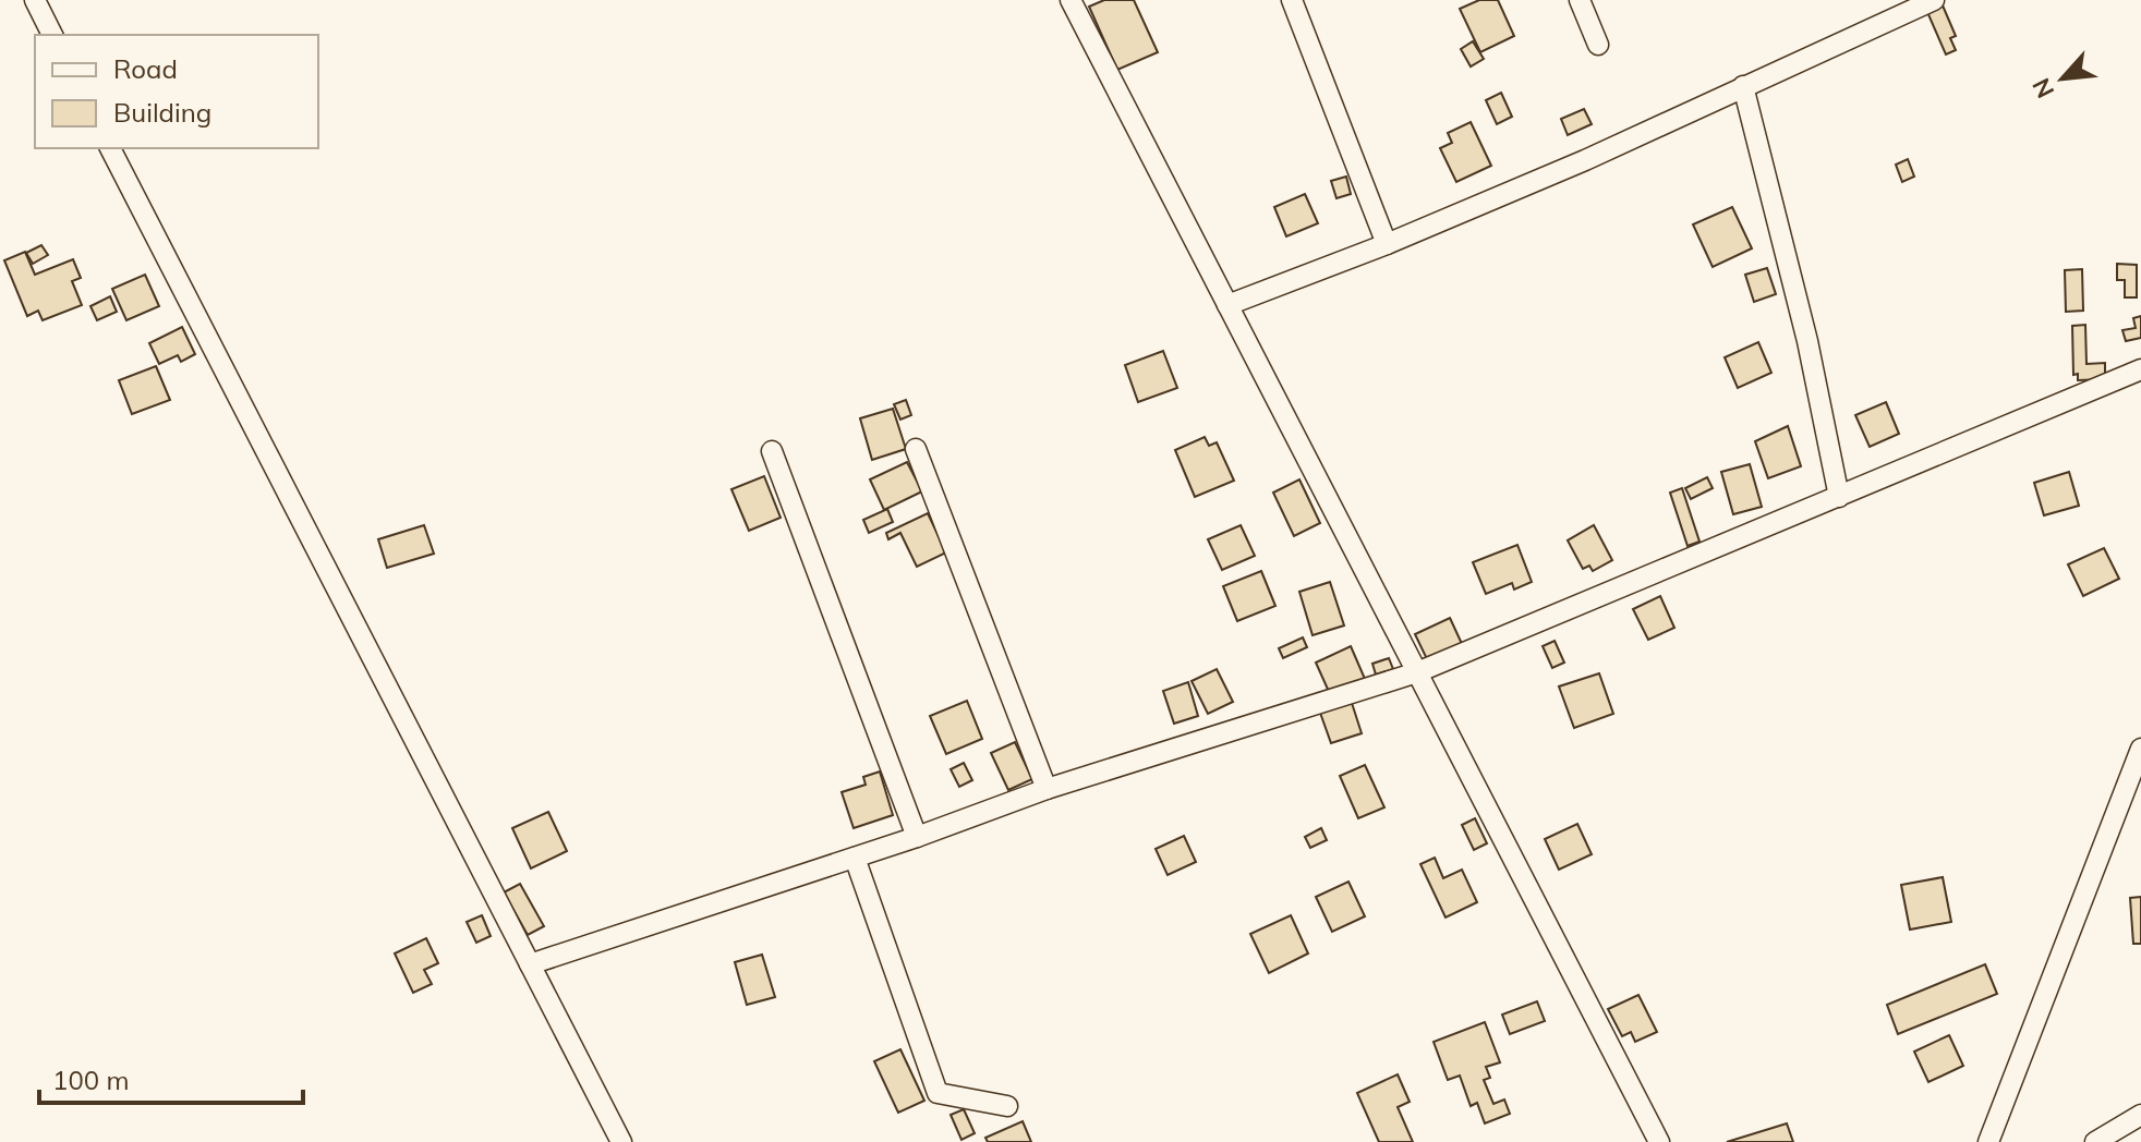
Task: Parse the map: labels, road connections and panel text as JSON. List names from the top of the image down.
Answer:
{
  "legend": ["Road", "Building"],
  "scale_bar": "100 m",
  "north": "bottom left"
}
